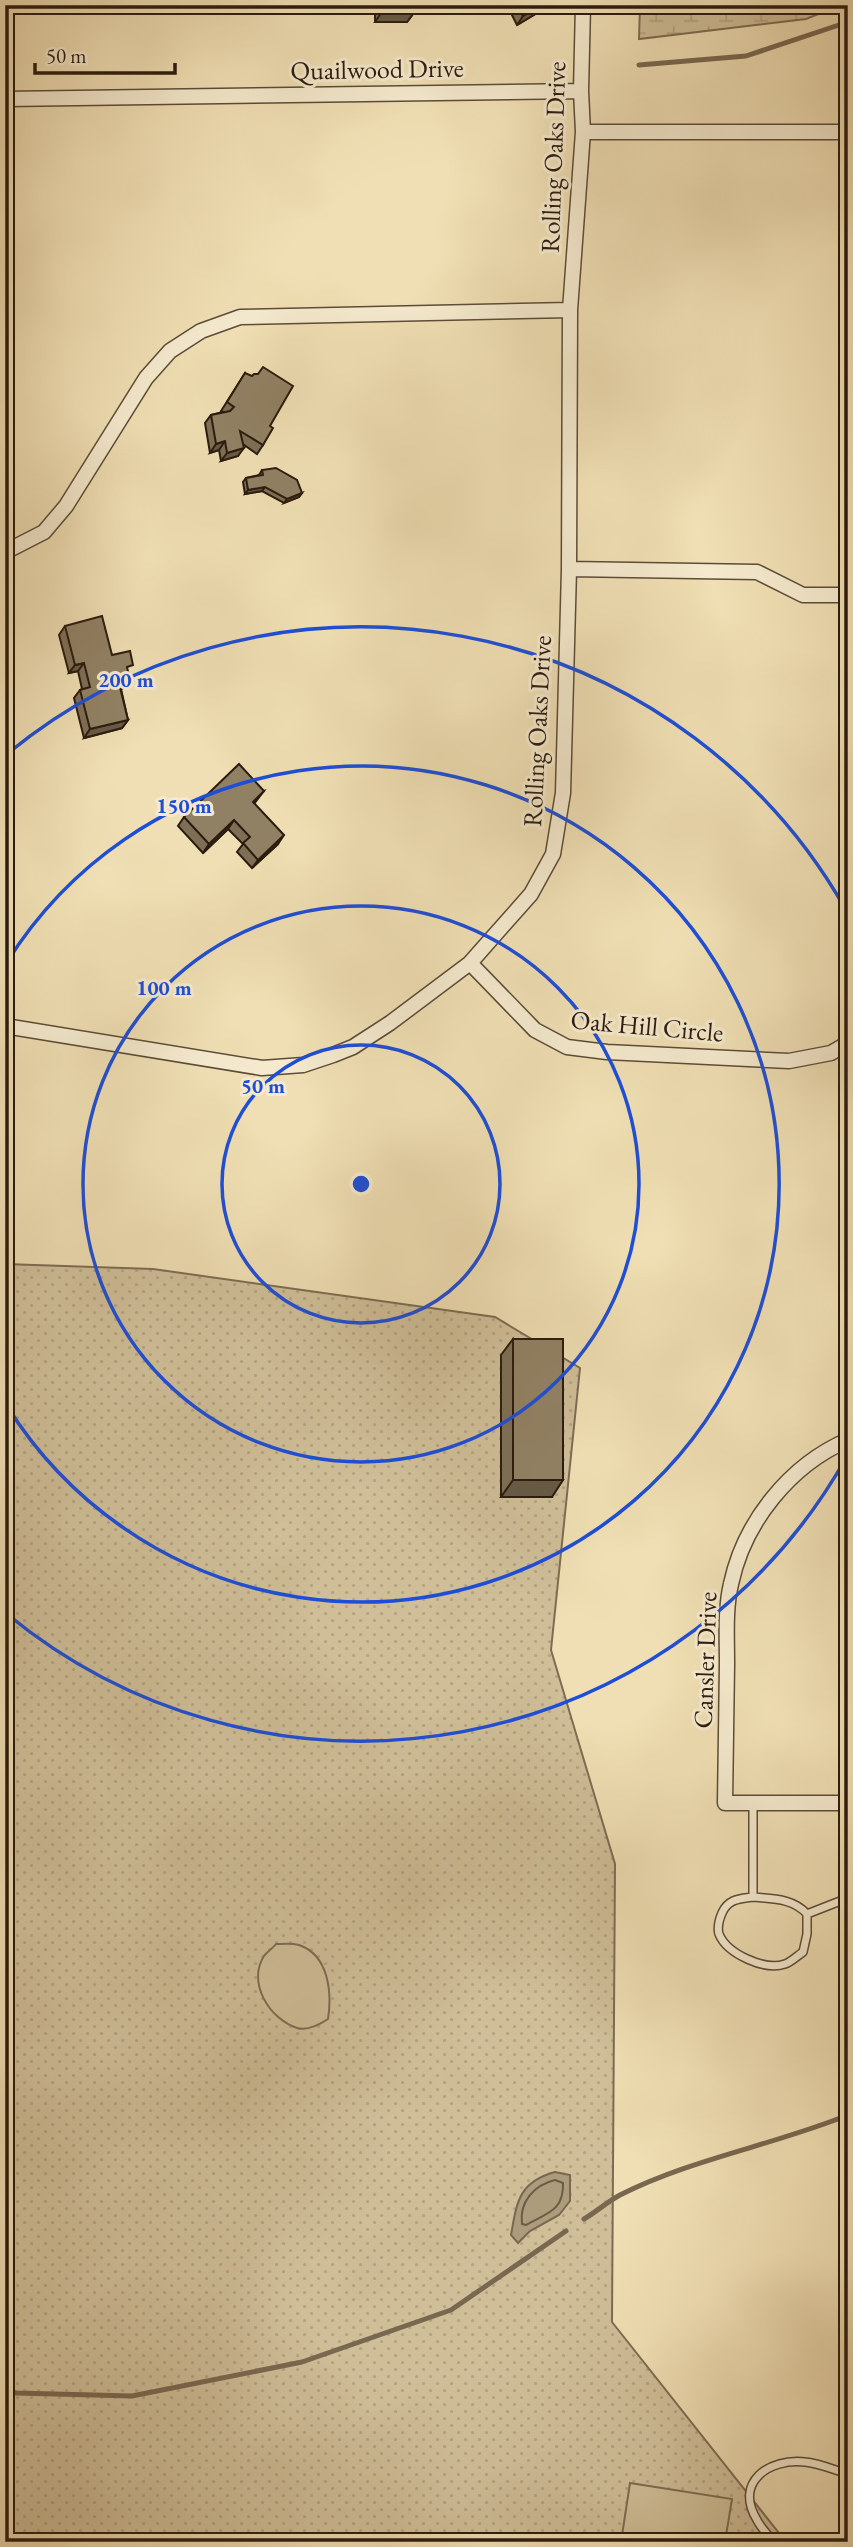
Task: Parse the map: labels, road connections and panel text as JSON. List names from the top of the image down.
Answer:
{
  "streets": {
    "street": [
      "Quailwood Drive",
      "Rolling Oaks Drive",
      "Oak Hill Circle",
      "Cansler Drive"
    ]
  },
  "crossings": [
    ["Quailwood Drive", "Rolling Oaks Drive"],
    ["Rolling Oaks Drive", "Oak Hill Circle"]
  ],
  "scale_bar": "50 m",
  "rings": [
    "200 m",
    "150 m",
    "100 m",
    "50 m"
  ]
}
